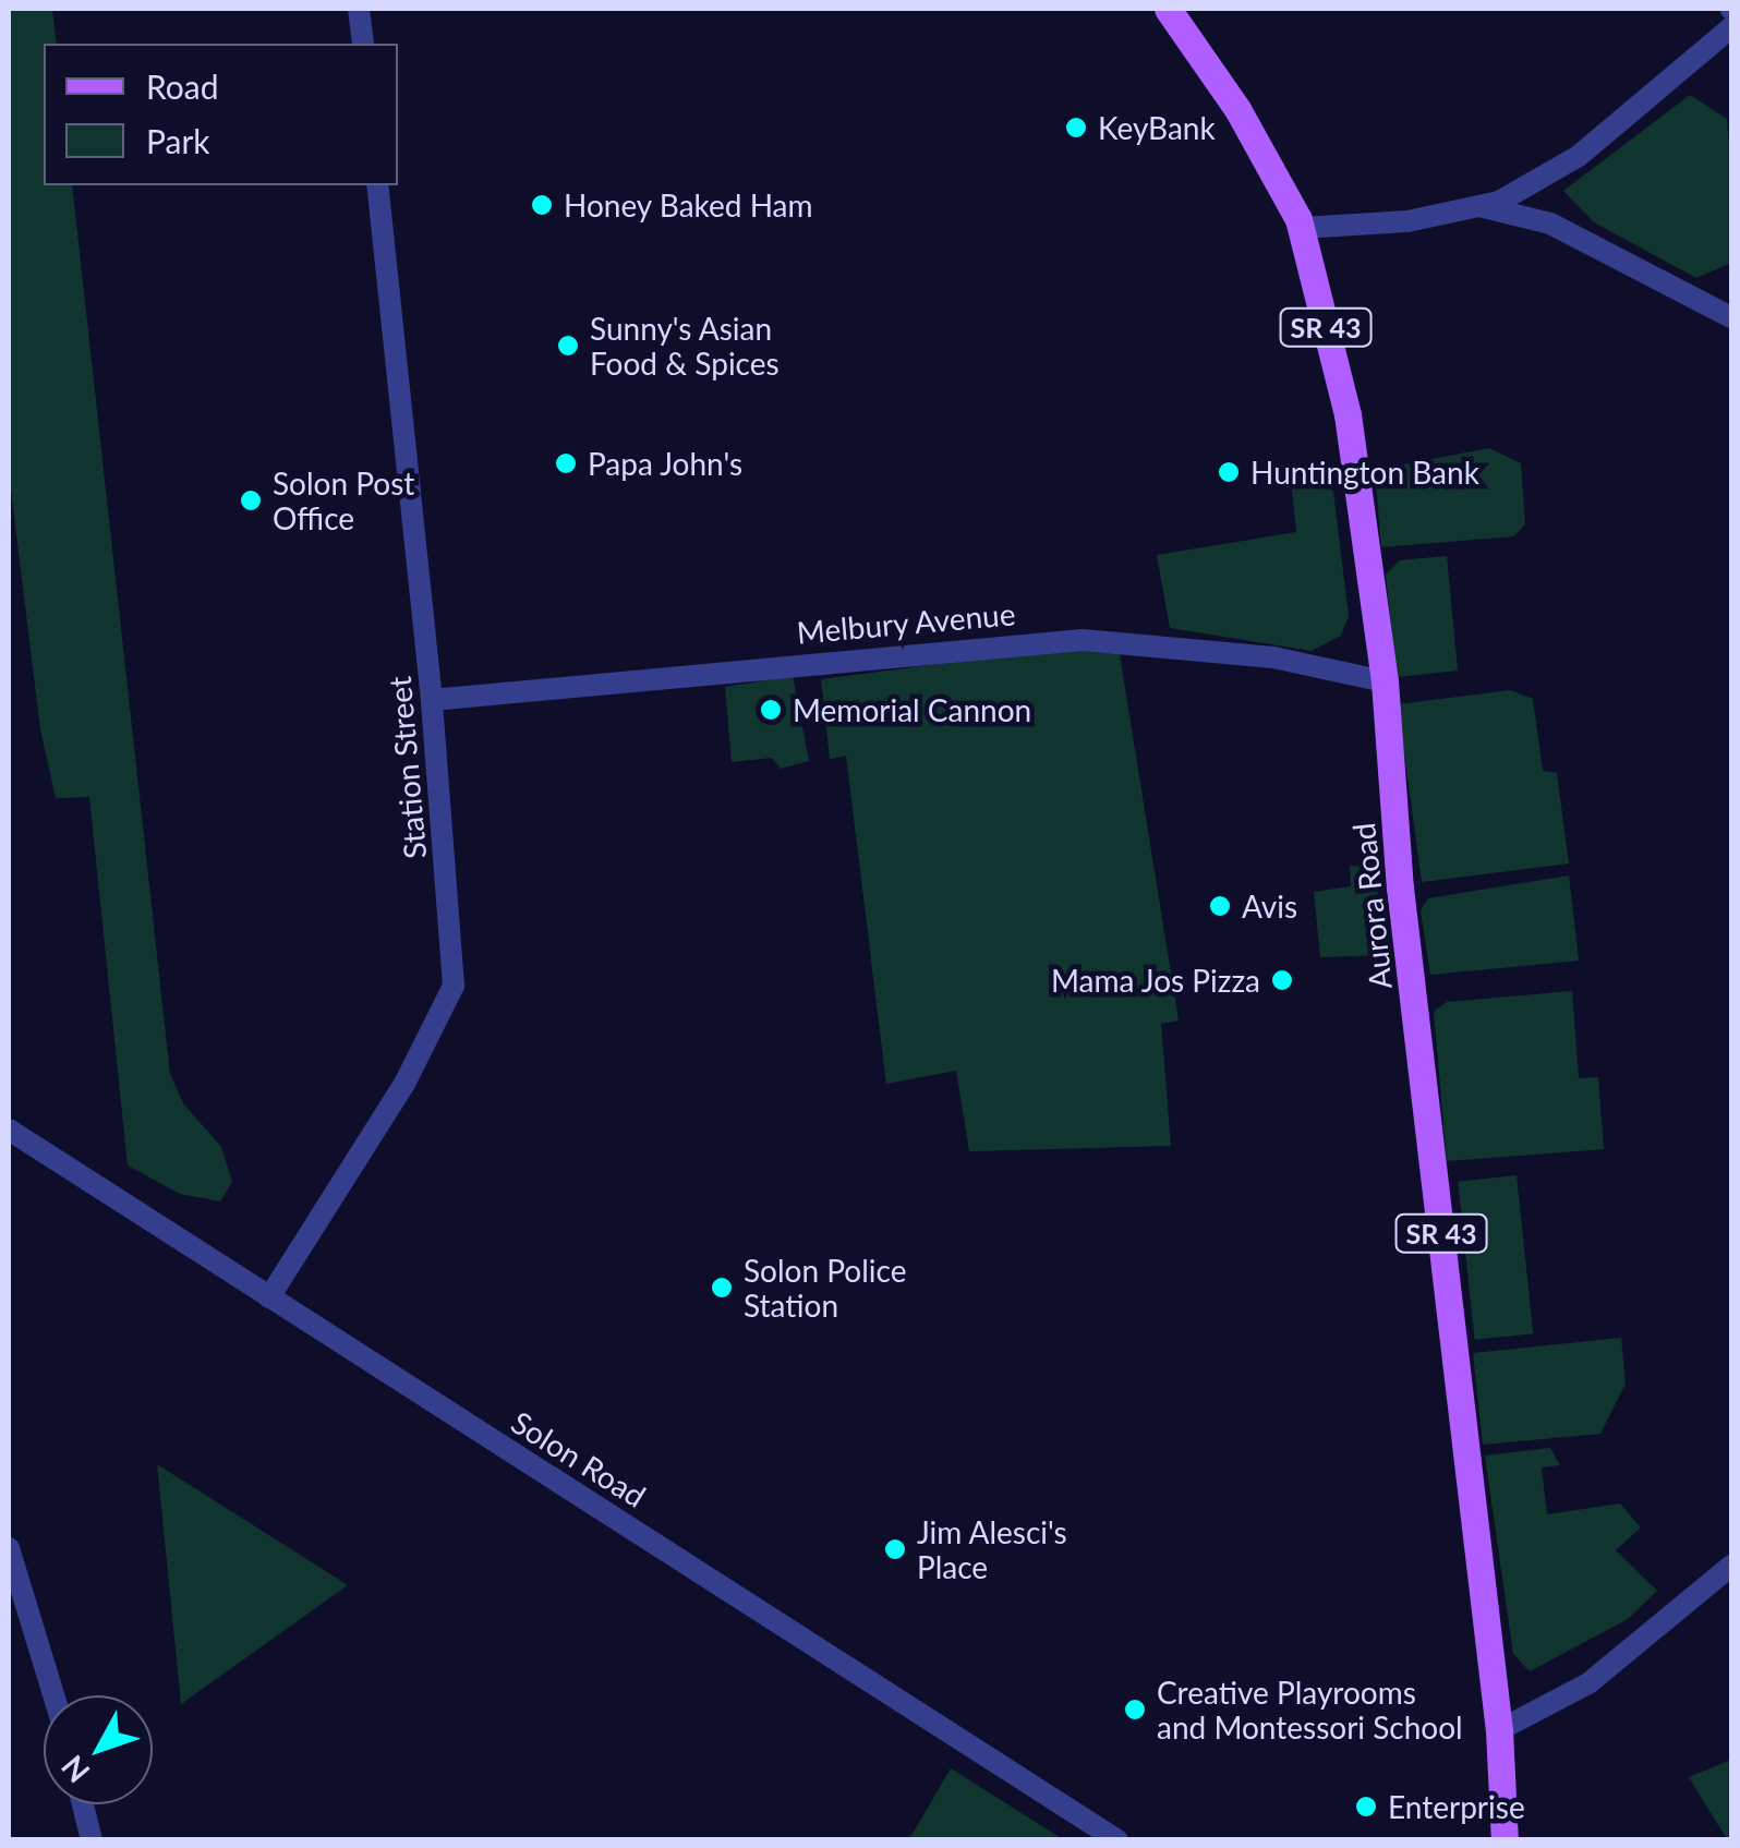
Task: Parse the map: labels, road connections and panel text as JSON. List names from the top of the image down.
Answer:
{
  "streets": {
    "main road": ["SR 43", "Aurora Road"],
    "street": ["Melbury Avenue", "Station Street", "Solon Road"]
  },
  "crossings": [
    ["Melbury Avenue", "Station Street"],
    ["Melbury Avenue", "Aurora Road"],
    ["Station Street", "Solon Road"]
  ],
  "places": [
    "KeyBank",
    "Honey Baked Ham",
    "Sunny's Asian Food & Spices",
    "Papa John's",
    "Huntington Bank",
    "Solon Post Office",
    "Memorial Cannon",
    "Avis",
    "Mama Jos Pizza",
    "Solon Police Station",
    "Jim Alesci's Place",
    "Creative Playrooms and Montessori School",
    "Enterprise"
  ],
  "legend": ["Road", "Park"],
  "north": "bottom left"
}
